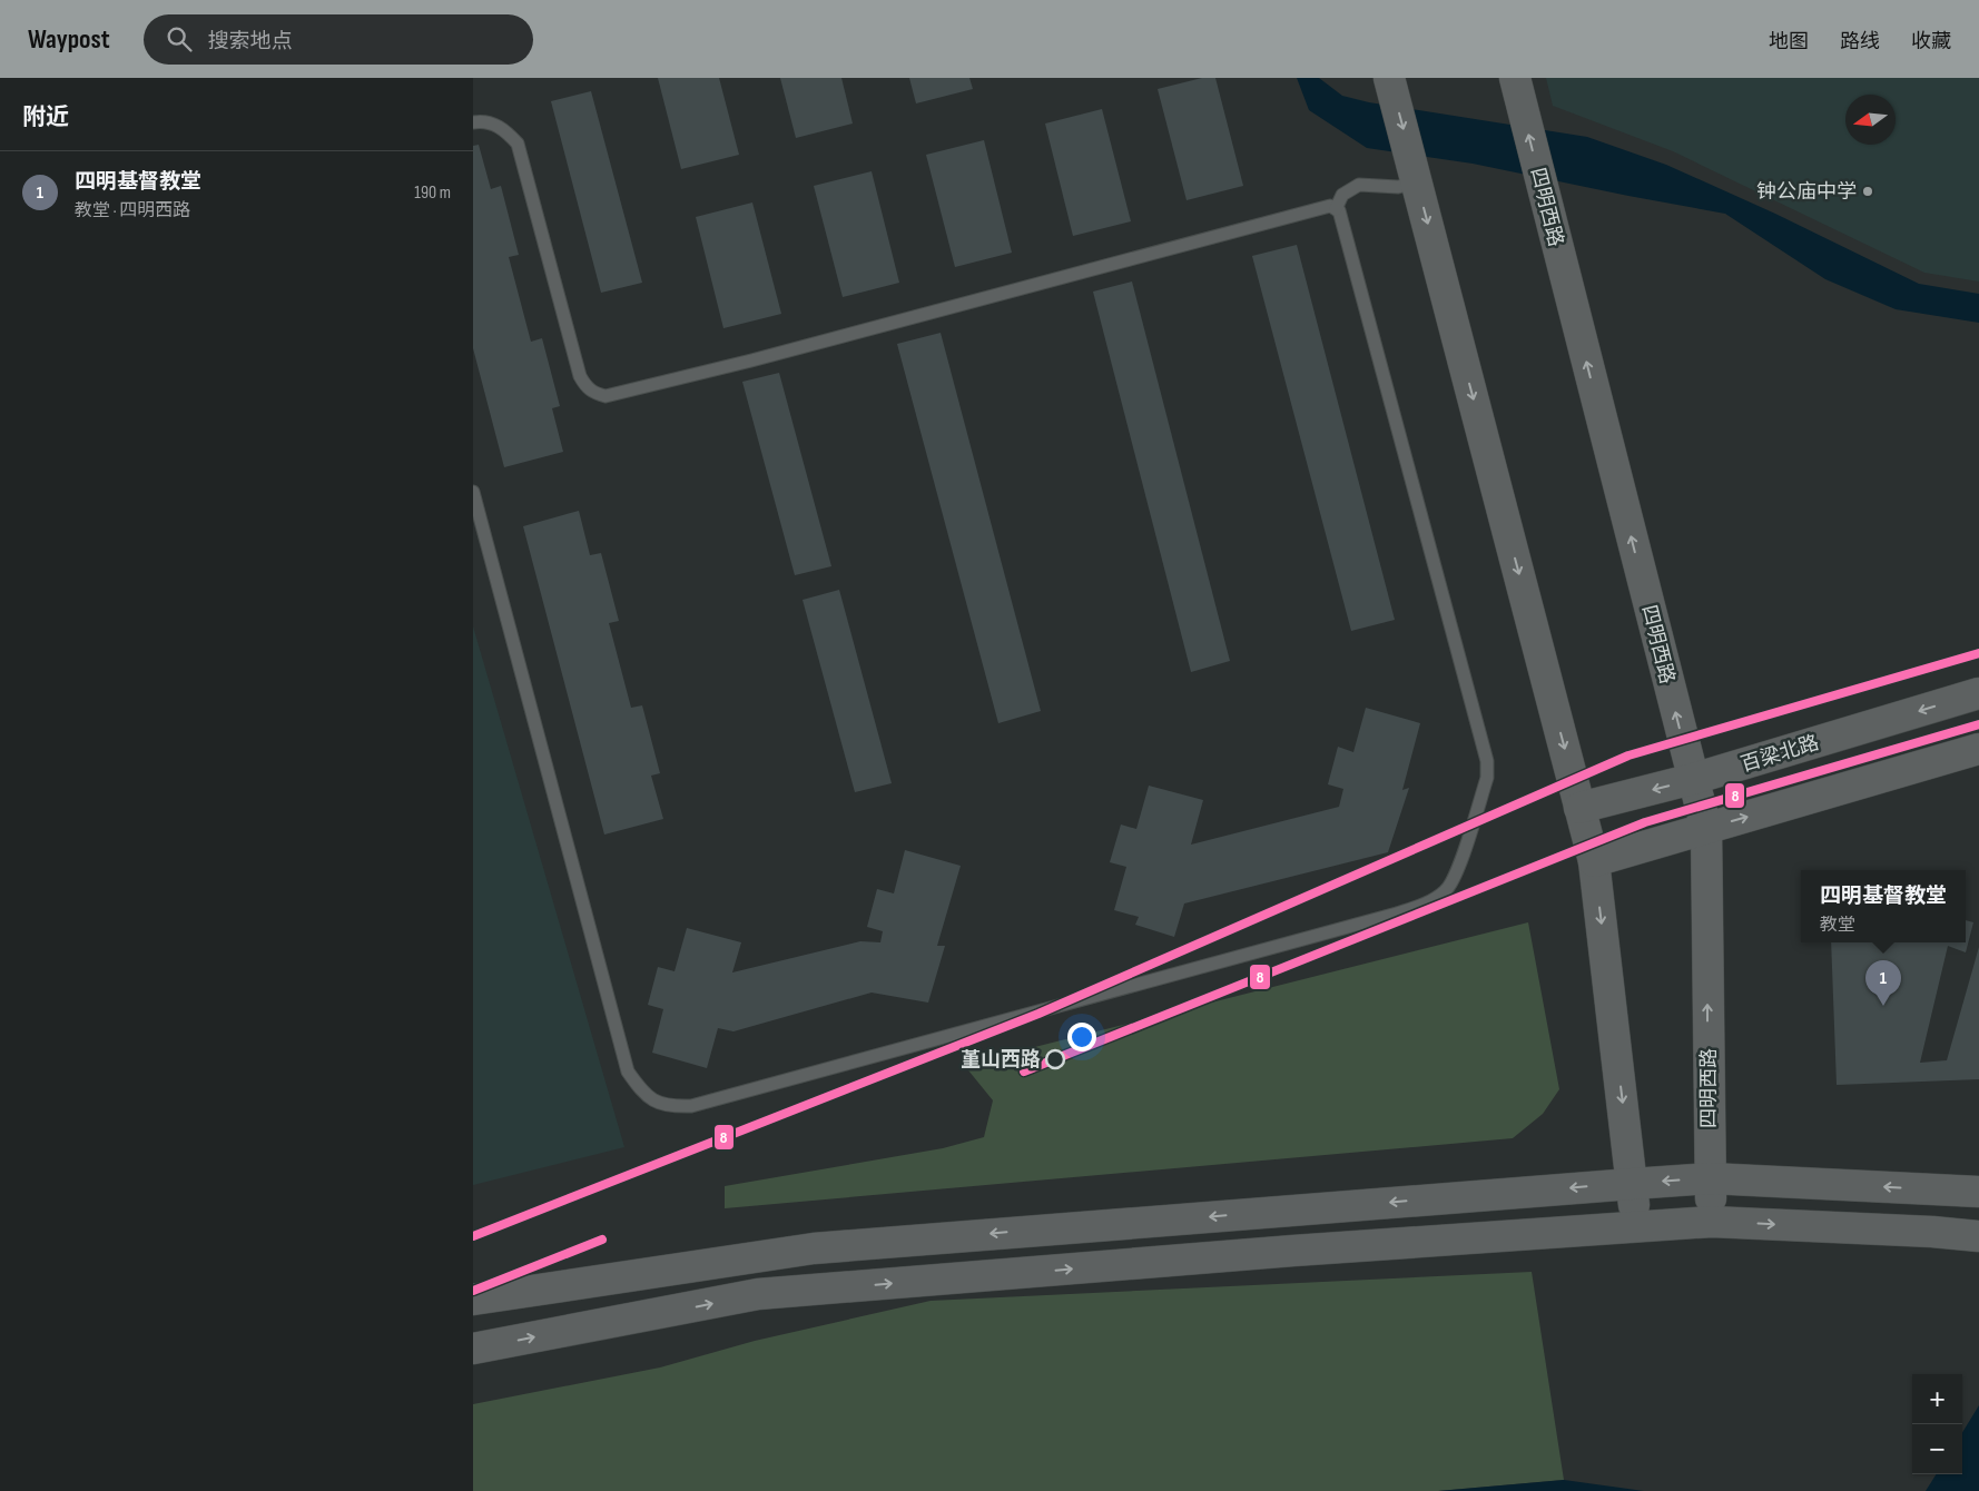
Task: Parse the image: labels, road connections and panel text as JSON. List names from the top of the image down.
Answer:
{
  "streets": {
    "main road": ["四明西路", "百梁北路"]
  },
  "crossings": [
    ["四明西路", "百梁北路"]
  ],
  "places": ["钟公庙中学", "堇山西路"],
  "lines": ["transit line 8"],
  "north": "left",
  "page": {
    "header": "Waypost",
    "search": "搜索地点",
    "nav": ["地图", "路线", "收藏"],
    "heading": "附近",
    "list": [
      {
        "mark": "1",
        "name": "四明基督教堂",
        "note": "教堂 · 四明西路",
        "value": "190 m"
      }
    ],
    "popup": ["四明基督教堂", "教堂"],
    "pins": "1",
    "map_buttons": ["+", "−"]
  }
}
